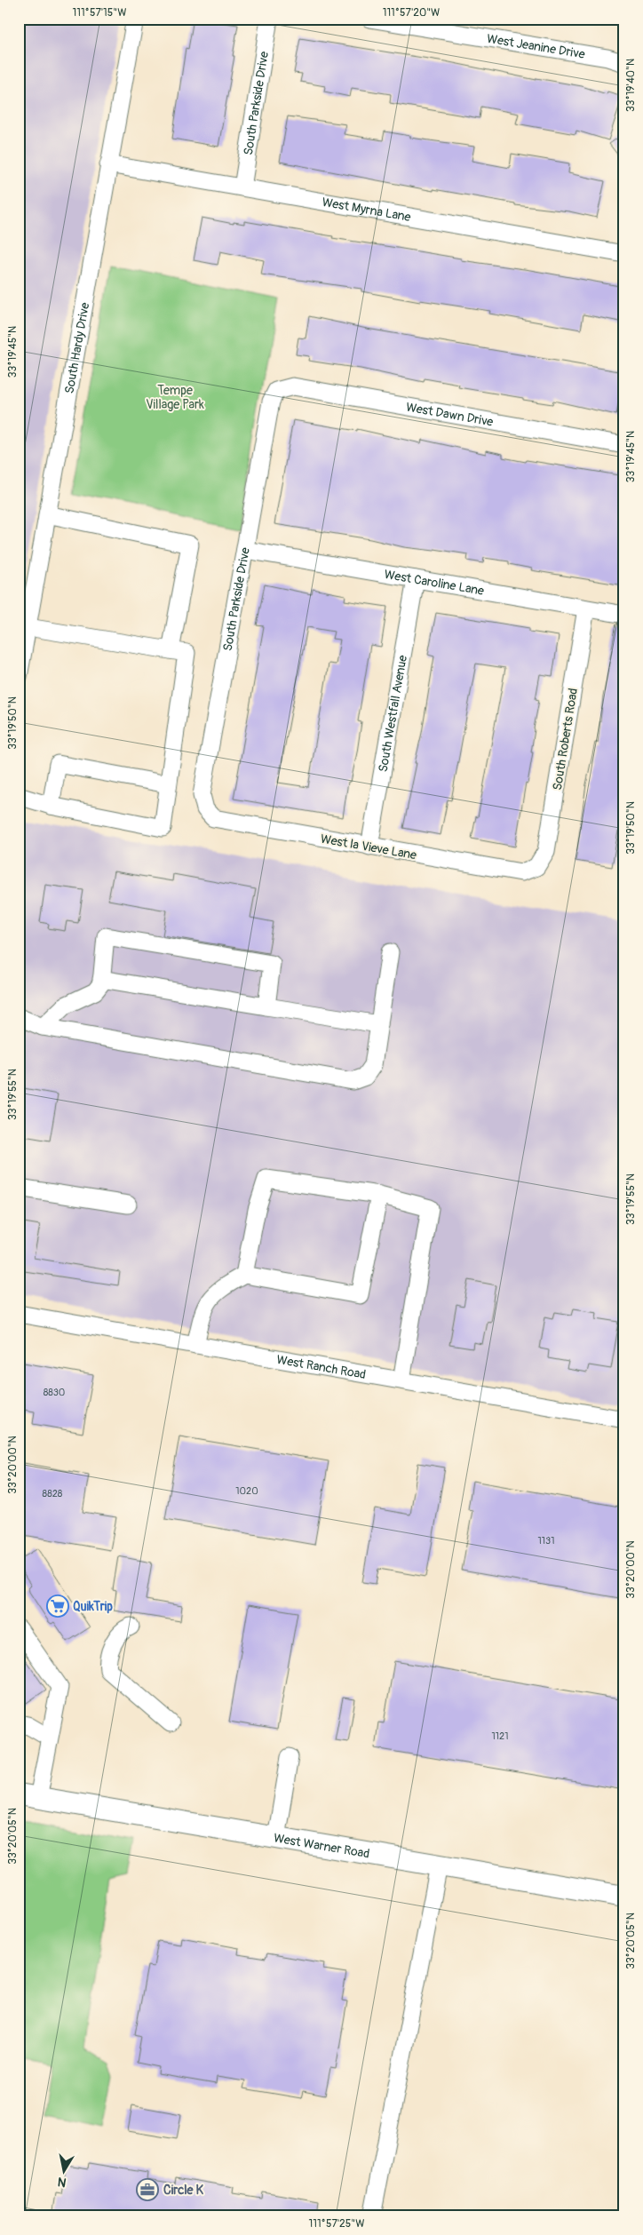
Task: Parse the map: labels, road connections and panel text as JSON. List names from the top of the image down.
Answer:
{
  "streets": {
    "main road": ["West Warner Road"],
    "street": [
      "West Jeanine Drive",
      "South Parkside Drive",
      "West Myrna Lane",
      "South Hardy Drive",
      "West Dawn Drive",
      "West Caroline Lane",
      "South Westfall Avenue",
      "South Roberts Road",
      "West la Vieve Lane",
      "West Ranch Road"
    ]
  },
  "crossings": [
    ["South Parkside Drive", "West Myrna Lane"],
    ["South Parkside Drive", "West Dawn Drive"],
    ["South Parkside Drive", "West Caroline Lane"],
    ["South Parkside Drive", "West la Vieve Lane"],
    ["West Myrna Lane", "South Hardy Drive"],
    ["West Caroline Lane", "South Westfall Avenue"],
    ["West Caroline Lane", "South Roberts Road"],
    ["South Westfall Avenue", "West la Vieve Lane"],
    ["South Roberts Road", "West la Vieve Lane"]
  ],
  "parks": ["Tempe Village Park"],
  "places": {
    "supermarket": ["QuikTrip"],
    "office": ["Circle K"]
  },
  "house_numbers": [
    "8830",
    "1020",
    "8828",
    "1131",
    "1121"
  ],
  "north": "bottom",
  "coordinates": [
    "111°57'15\"W",
    "111°57'20\"W",
    "33°19'40\"N",
    "33°19'45\"N",
    "33°19'50\"N",
    "33°19'55\"N",
    "33°20'00\"N",
    "33°20'05\"N",
    "111°57'25\"W"
  ]
}
